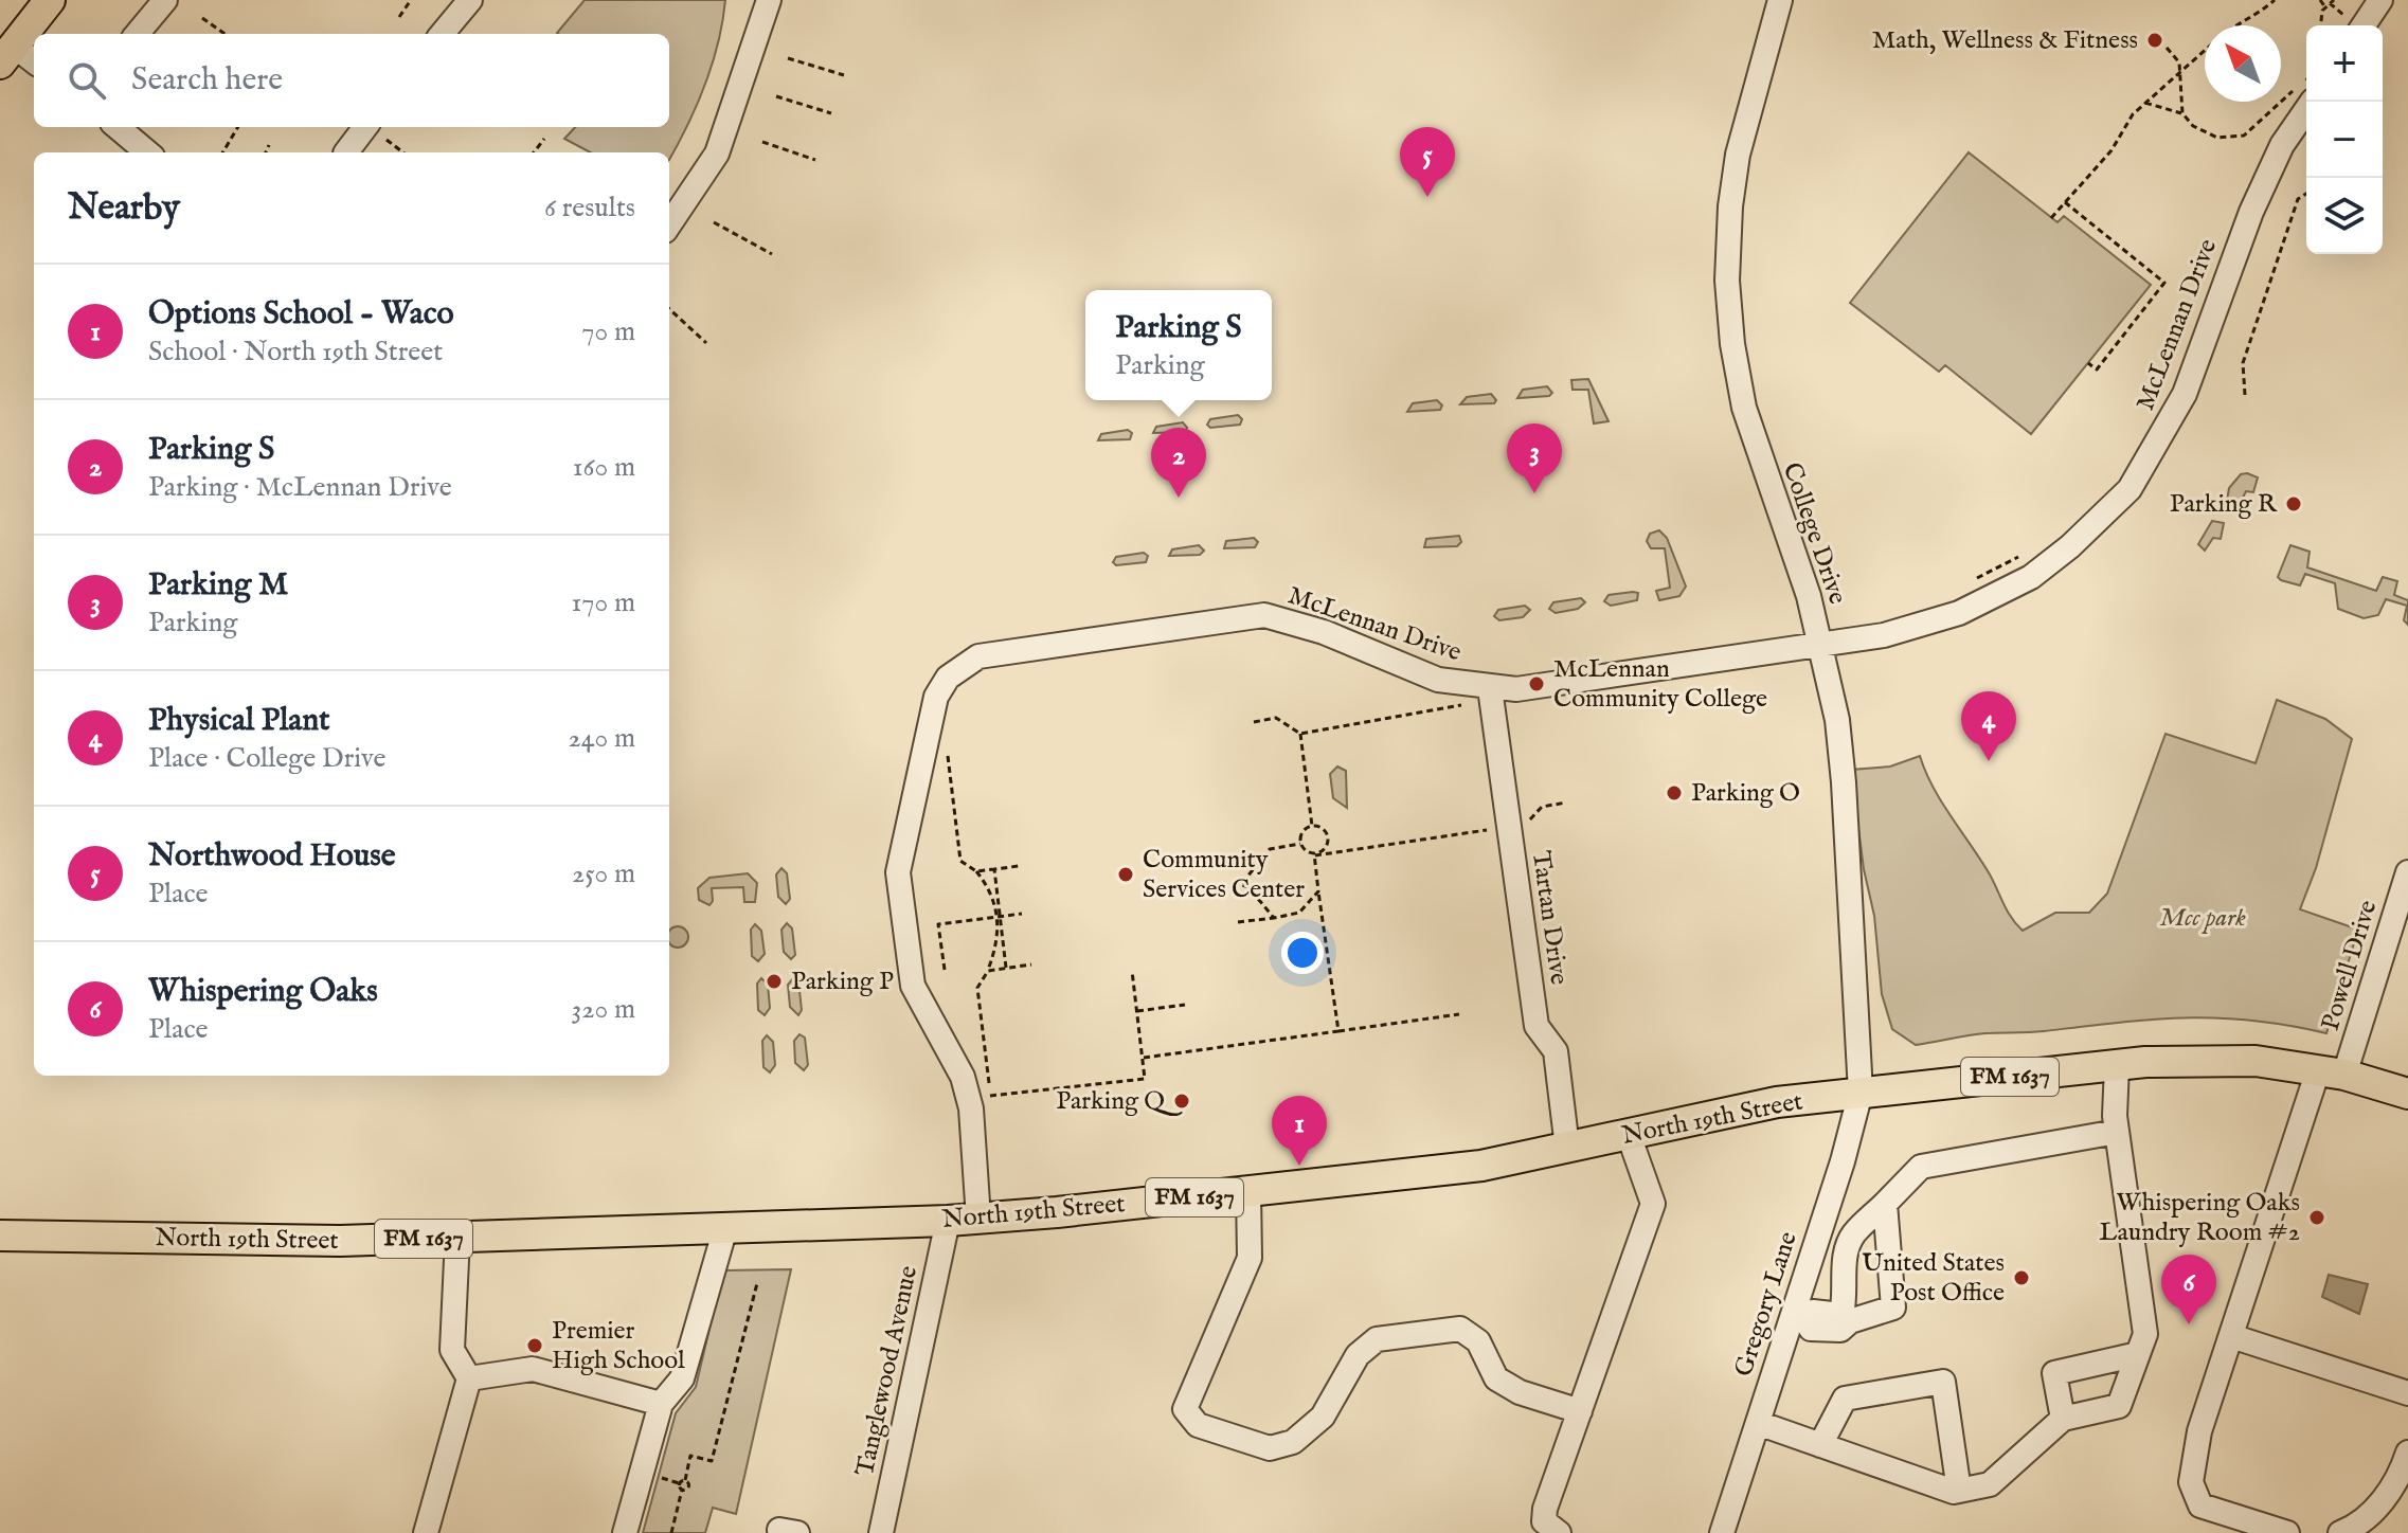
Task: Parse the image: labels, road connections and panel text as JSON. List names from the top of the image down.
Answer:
{
  "streets": {
    "main road": ["FM 1637", "North 19th Street"],
    "street": [
      "McLennan Drive",
      "College Drive",
      "Tartan Drive",
      "Powell Drive",
      "Gregory Lane",
      "Tanglewood Avenue"
    ]
  },
  "crossings": [
    ["McLennan Drive", "College Drive"],
    ["McLennan Drive", "Tartan Drive"],
    ["McLennan Drive", "North 19th Street"],
    ["College Drive", "North 19th Street"],
    ["College Drive", "Gregory Lane"],
    ["Tartan Drive", "North 19th Street"],
    ["Powell Drive", "North 19th Street"],
    ["North 19th Street", "Gregory Lane"],
    ["North 19th Street", "Tanglewood Avenue"]
  ],
  "parks": ["Mcc park"],
  "places": [
    "Math, Wellness & Fitness",
    "Parking R",
    "McLennan Community College",
    "Parking O",
    "Community Services Center",
    "Parking P",
    "Parking Q",
    "Whispering Oaks Laundry Room #2",
    "United States Post Office",
    "Premier High School"
  ],
  "north": "top left",
  "page": {
    "map_buttons": ["+", "−"],
    "search": "Search here",
    "pins": [
      "5",
      "3",
      "2",
      "4",
      "1",
      "6"
    ],
    "heading": ["Nearby", "6 results"],
    "list": [
      {
        "mark": "1",
        "name": "Options School - Waco",
        "note": "School · North 19th Street",
        "value": "70 m"
      },
      {
        "mark": "2",
        "name": "Parking S",
        "note": "Parking · McLennan Drive",
        "value": "160 m"
      },
      {
        "mark": "3",
        "name": "Parking M",
        "note": "Parking",
        "value": "170 m"
      },
      {
        "mark": "4",
        "name": "Physical Plant",
        "note": "Place · College Drive",
        "value": "240 m"
      },
      {
        "mark": "5",
        "name": "Northwood House",
        "note": "Place",
        "value": "250 m"
      },
      {
        "mark": "6",
        "name": "Whispering Oaks",
        "note": "Place",
        "value": "320 m"
      }
    ],
    "popup": ["Parking S", "Parking"]
  }
}
